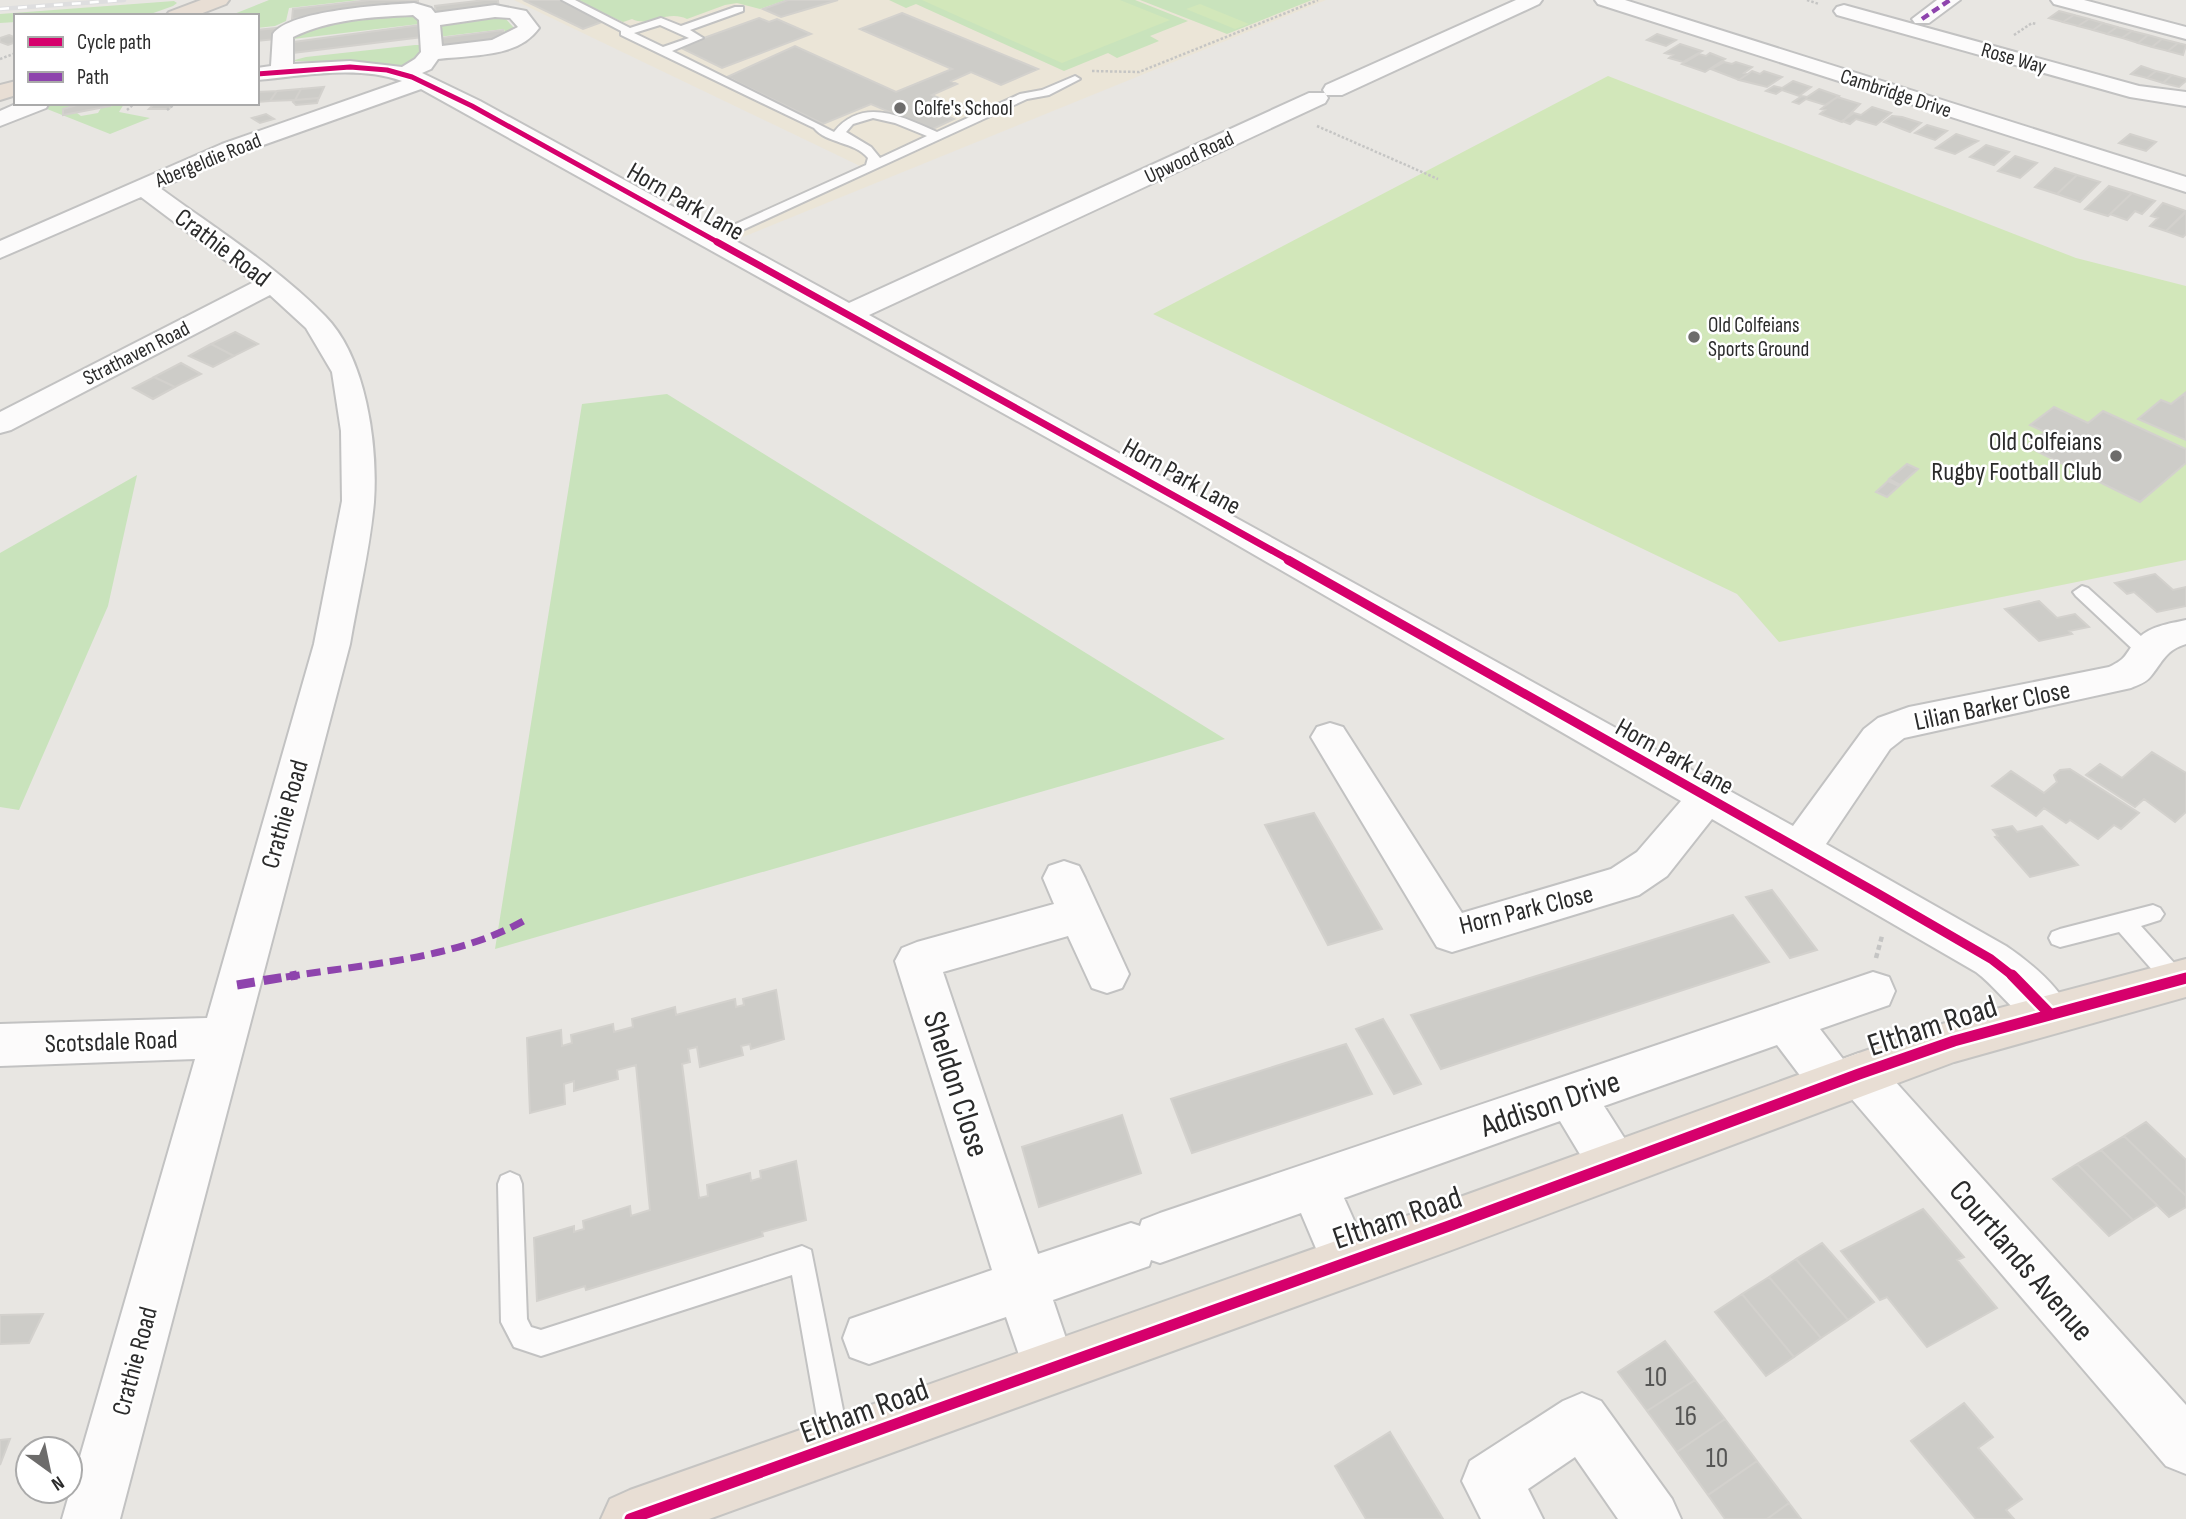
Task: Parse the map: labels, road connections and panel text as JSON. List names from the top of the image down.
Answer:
{
  "streets": {
    "highway": ["Eltham Road"],
    "street": [
      "Rose Way",
      "Cambridge Drive",
      "Upwood Road",
      "Abergeldie Road",
      "Horn Park Lane",
      "Crathie Road",
      "Strathaven Road",
      "Lilian Barker Close",
      "Horn Park Close",
      "Scotsdale Road",
      "Sheldon Close",
      "Addison Drive",
      "Courtlands Avenue"
    ]
  },
  "crossings": [
    ["Upwood Road", "Horn Park Lane"],
    ["Abergeldie Road", "Horn Park Lane"],
    ["Abergeldie Road", "Crathie Road"],
    ["Horn Park Lane", "Lilian Barker Close"],
    ["Horn Park Lane", "Horn Park Close"],
    ["Horn Park Lane", "Eltham Road"],
    ["Crathie Road", "Strathaven Road"],
    ["Crathie Road", "Scotsdale Road"],
    ["Eltham Road", "Sheldon Close"],
    ["Eltham Road", "Courtlands Avenue"],
    ["Sheldon Close", "Addison Drive"]
  ],
  "places": ["Colfe's School", "Old Colfeians Sports Ground", "Old Colfeians Rugby Football Club"],
  "house_numbers": ["10", "16", "10"],
  "legend": ["Cycle path", "Path"],
  "north": "bottom right"
}
